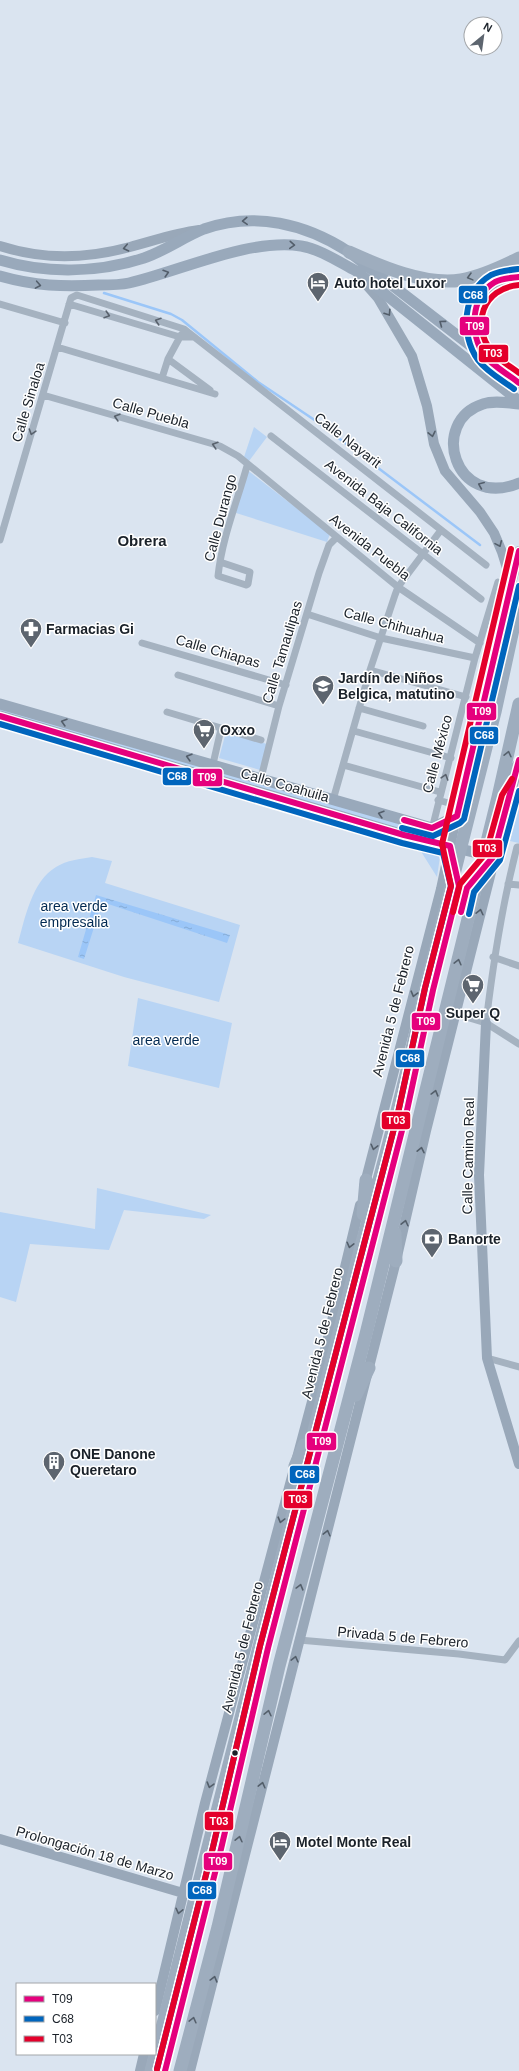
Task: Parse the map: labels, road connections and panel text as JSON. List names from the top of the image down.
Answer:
{
  "streets": {
    "highway": ["Avenida 5 de Febrero"],
    "main road": ["Calle Coahuila", "Calle Camino Real", "Prolongación 18 de Marzo"],
    "street": [
      "Calle Sinaloa",
      "Calle Puebla",
      "Calle Nayarit",
      "Avenida Baja California",
      "Calle Durango",
      "Avenida Puebla",
      "Calle Chihuahua",
      "Calle Chiapas",
      "Calle Tamaulipas",
      "Calle México",
      "Privada 5 de Febrero"
    ]
  },
  "crossings": [
    ["Calle Sinaloa", "Calle Puebla"],
    ["Calle Sinaloa", "Calle Nayarit"],
    ["Calle Puebla", "Calle Durango"],
    ["Calle Puebla", "Avenida Puebla"],
    ["Calle Durango", "Avenida Puebla"],
    ["Avenida Puebla", "Calle Tamaulipas"],
    ["Avenida Puebla", "Calle México"],
    ["Calle Chihuahua", "Calle Tamaulipas"],
    ["Calle Chihuahua", "Calle México"],
    ["Calle Chiapas", "Calle Tamaulipas"],
    ["Calle Tamaulipas", "Calle Coahuila"],
    ["Calle México", "Calle Coahuila"],
    ["Calle Coahuila", "Avenida 5 de Febrero"],
    ["Avenida 5 de Febrero", "Prolongación 18 de Marzo"]
  ],
  "one_way": ["Calle Sinaloa"],
  "districts": ["Obrera"],
  "parks": ["area verde empresalia", "area verde"],
  "places": {
    "hotel": ["Auto hotel Luxor", "Motel Monte Real"],
    "pharmacy": ["Farmacias Gi"],
    "school or university": ["Jardín de Niños Belgica, matutino"],
    "supermarket": ["Oxxo", "Super Q"],
    "bank": ["Banorte"],
    "building": ["ONE Danone Queretaro"]
  },
  "lines": ["transit line C68", "transit line T09", "transit line T03"],
  "legend": ["T09", "C68", "T03"],
  "north": "top right"
}
